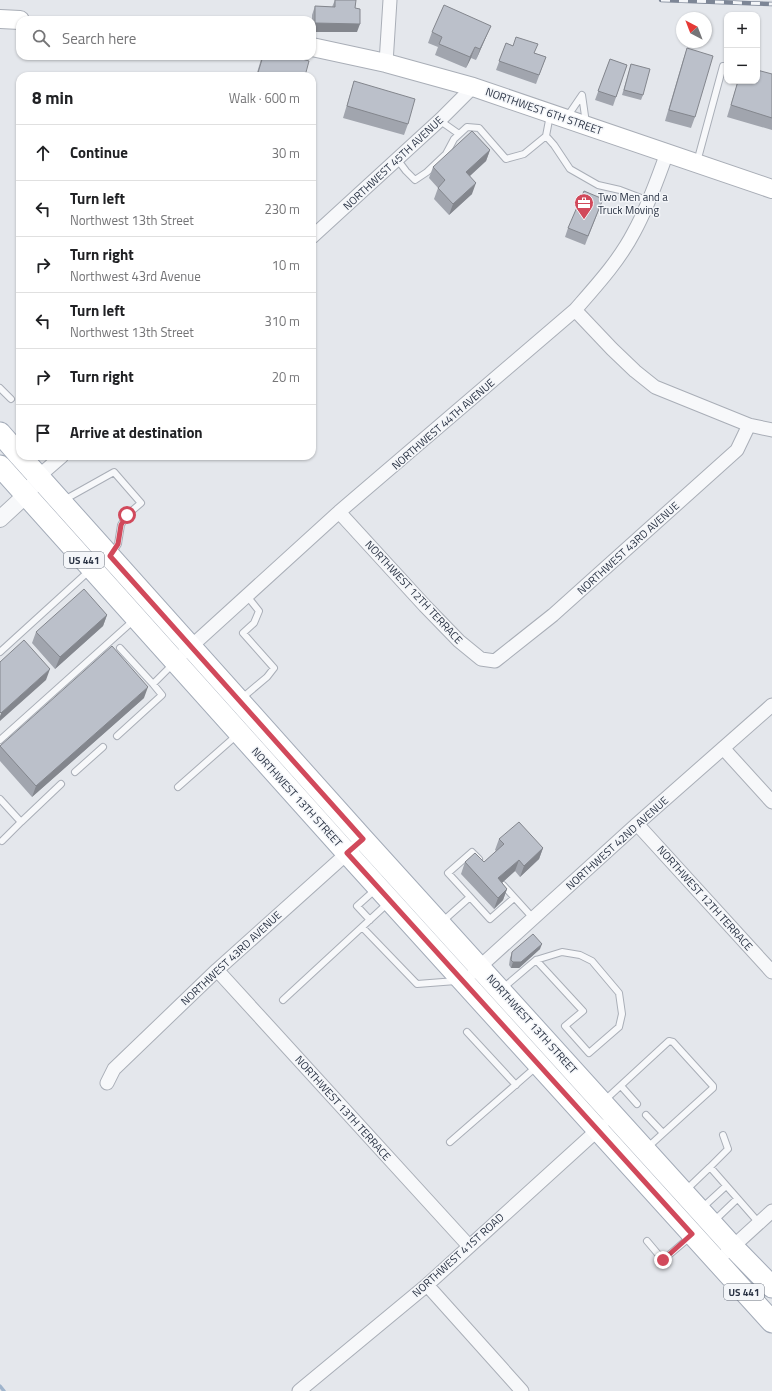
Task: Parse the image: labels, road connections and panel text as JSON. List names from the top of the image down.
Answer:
{
  "streets": {
    "main road": ["NORTHWEST 6TH STREET", "US 441", "NORTHWEST 13TH STREET"],
    "street": [
      "NORTHWEST 45TH AVENUE",
      "NORTHWEST 44TH AVENUE",
      "NORTHWEST 43RD AVENUE",
      "NORTHWEST 12TH TERRACE",
      "NORTHWEST 42ND AVENUE",
      "NORTHWEST 13TH TERRACE",
      "NORTHWEST 41ST ROAD"
    ]
  },
  "crossings": [
    ["NORTHWEST 6TH STREET", "NORTHWEST 45TH AVENUE"],
    ["NORTHWEST 6TH STREET", "NORTHWEST 44TH AVENUE"],
    ["NORTHWEST 44TH AVENUE", "NORTHWEST 12TH TERRACE"],
    ["NORTHWEST 44TH AVENUE", "NORTHWEST 13TH STREET"],
    ["NORTHWEST 43RD AVENUE", "NORTHWEST 12TH TERRACE"],
    ["NORTHWEST 43RD AVENUE", "NORTHWEST 13TH STREET"],
    ["NORTHWEST 43RD AVENUE", "NORTHWEST 13TH TERRACE"],
    ["NORTHWEST 12TH TERRACE", "NORTHWEST 42ND AVENUE"],
    ["NORTHWEST 13TH STREET", "NORTHWEST 42ND AVENUE"],
    ["NORTHWEST 13TH STREET", "NORTHWEST 41ST ROAD"],
    ["NORTHWEST 13TH TERRACE", "NORTHWEST 41ST ROAD"]
  ],
  "places": {
    "office": ["Two Men and a Truck Moving"]
  },
  "north": "top left",
  "page": {
    "map_buttons": ["+", "−"],
    "search": "Search here",
    "heading": ["8 min", "Walk · 600 m"],
    "list": [
      ["Continue", "30 m"],
      ["Turn left", "Northwest 13th Street", "230 m"],
      ["Turn right", "Northwest 43rd Avenue", "10 m"],
      ["Turn left", "Northwest 13th Street", "310 m"],
      ["Turn right", "20 m"],
      "Arrive at destination"
    ]
  }
}
